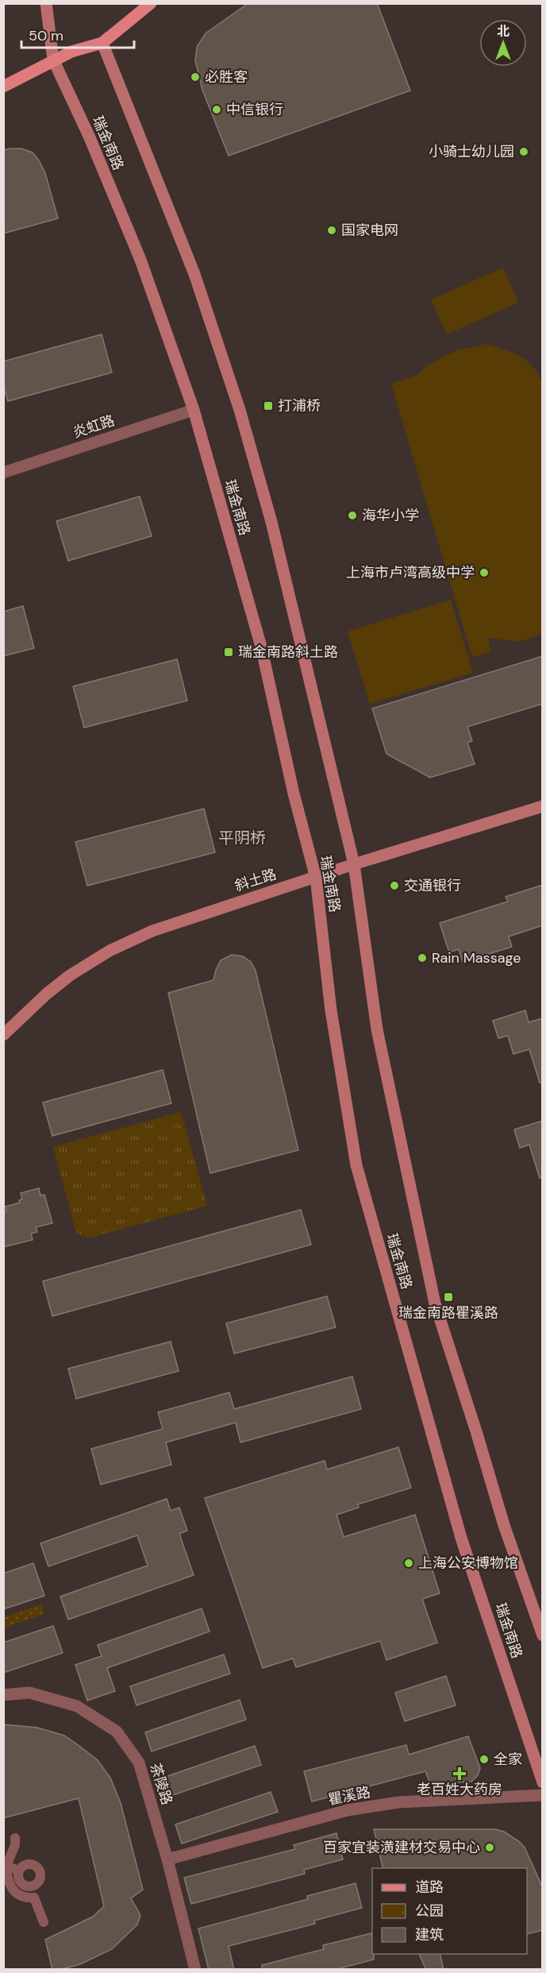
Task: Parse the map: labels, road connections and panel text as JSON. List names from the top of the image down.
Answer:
{
  "streets": {
    "main road": ["瑞金南路", "斜土路"],
    "street": ["炎虹路", "茶陵路", "瞿溪路"]
  },
  "crossings": [
    ["瑞金南路", "炎虹路"],
    ["瑞金南路", "斜土路"],
    ["茶陵路", "瞿溪路"]
  ],
  "districts": ["平阴桥"],
  "places": {
    "other": [
      "必胜客",
      "中信银行",
      "小骑士幼儿园",
      "国家电网",
      "海华小学",
      "上海市卢湾高级中学",
      "交通银行",
      "Rain Massage",
      "上海公安博物馆",
      "全家",
      "百家宜装潢建材交易中心"
    ],
    "transit": ["打浦桥", "瑞金南路斜土路", "瑞金南路瞿溪路"],
    "health": ["老百姓大药房"]
  },
  "legend": ["道路", "公园", "建筑"],
  "scale_bar": "50 m",
  "north": "top"
}
